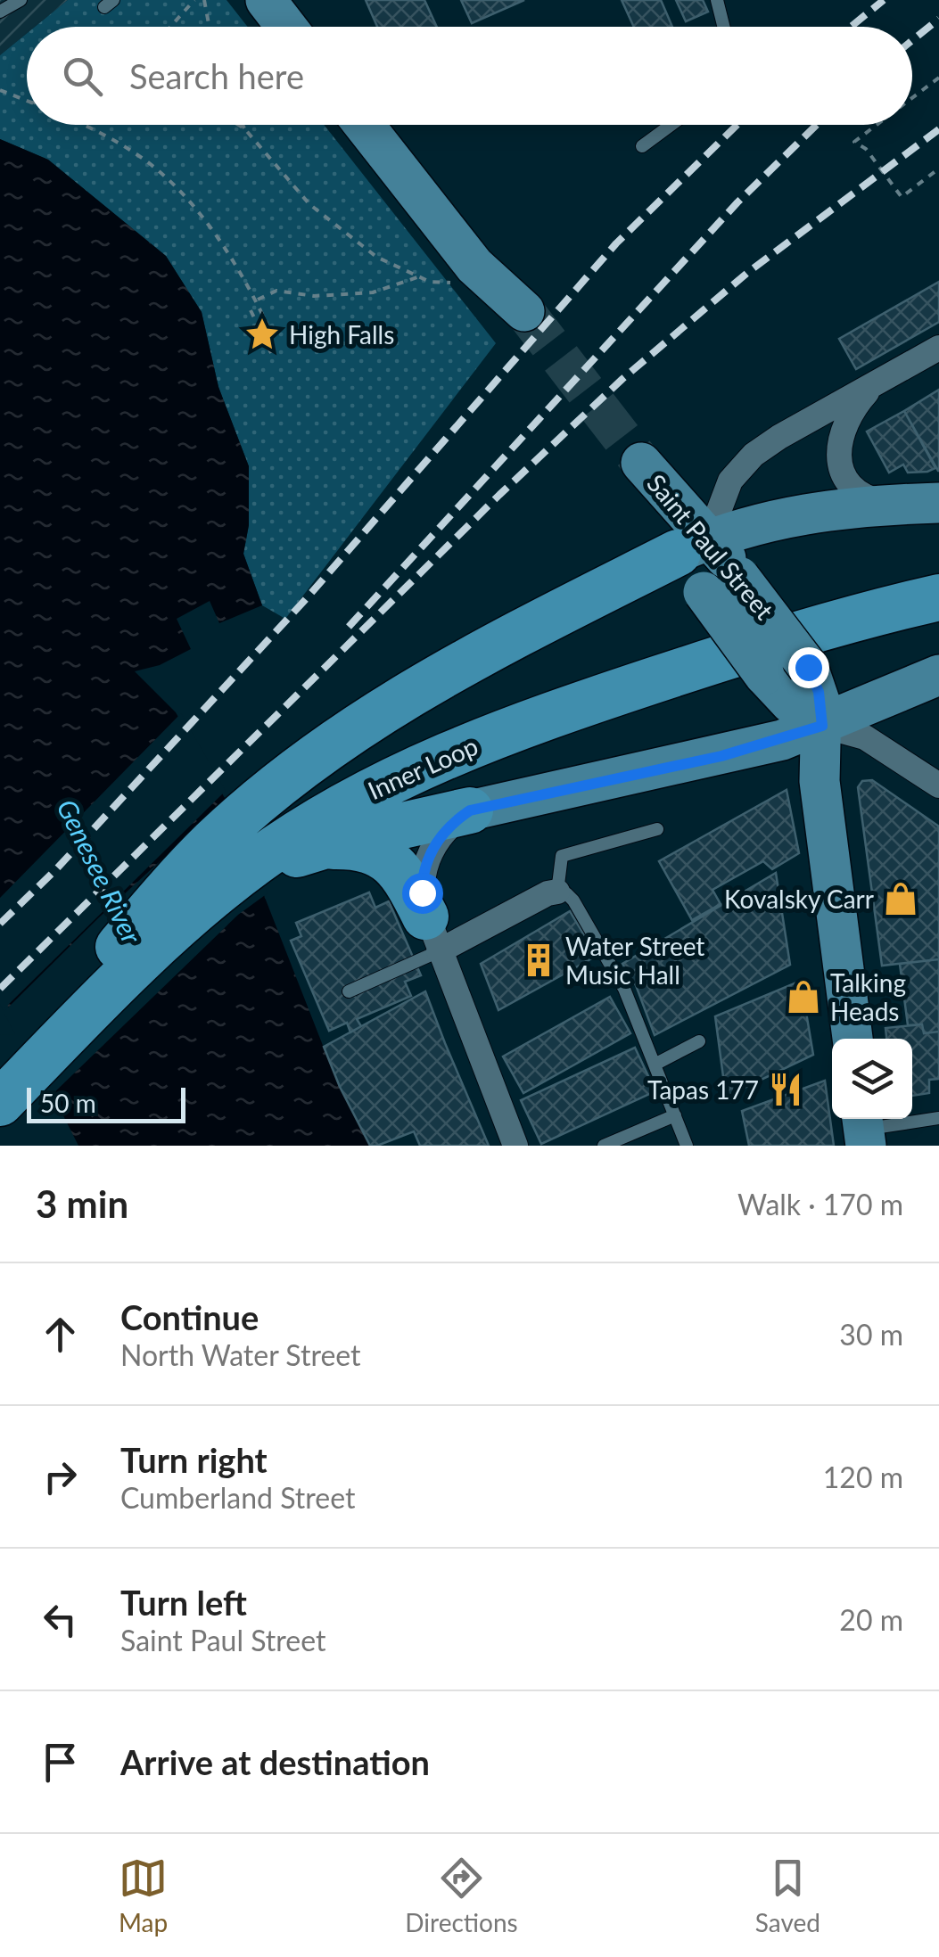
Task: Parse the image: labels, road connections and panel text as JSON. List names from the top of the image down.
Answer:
{
  "streets": {
    "highway": ["Inner Loop"],
    "main road": ["Saint Paul Street"]
  },
  "water": ["Genesee River"],
  "places": {
    "place": ["High Falls"],
    "shop": ["Kovalsky Carr", "Talking Heads"],
    "building": ["Water Street Music Hall"],
    "restaurant": ["Tapas 177"]
  },
  "scale_bar": "50 m",
  "page": {
    "search": "Search here",
    "scale": "50 m",
    "heading": ["3 min", "Walk · 170 m"],
    "list": [
      ["Continue", "North Water Street", "30 m"],
      ["Turn right", "Cumberland Street", "120 m"],
      ["Turn left", "Saint Paul Street", "20 m"],
      "Arrive at destination"
    ],
    "nav": ["Map", "Directions", "Saved"]
  }
}
